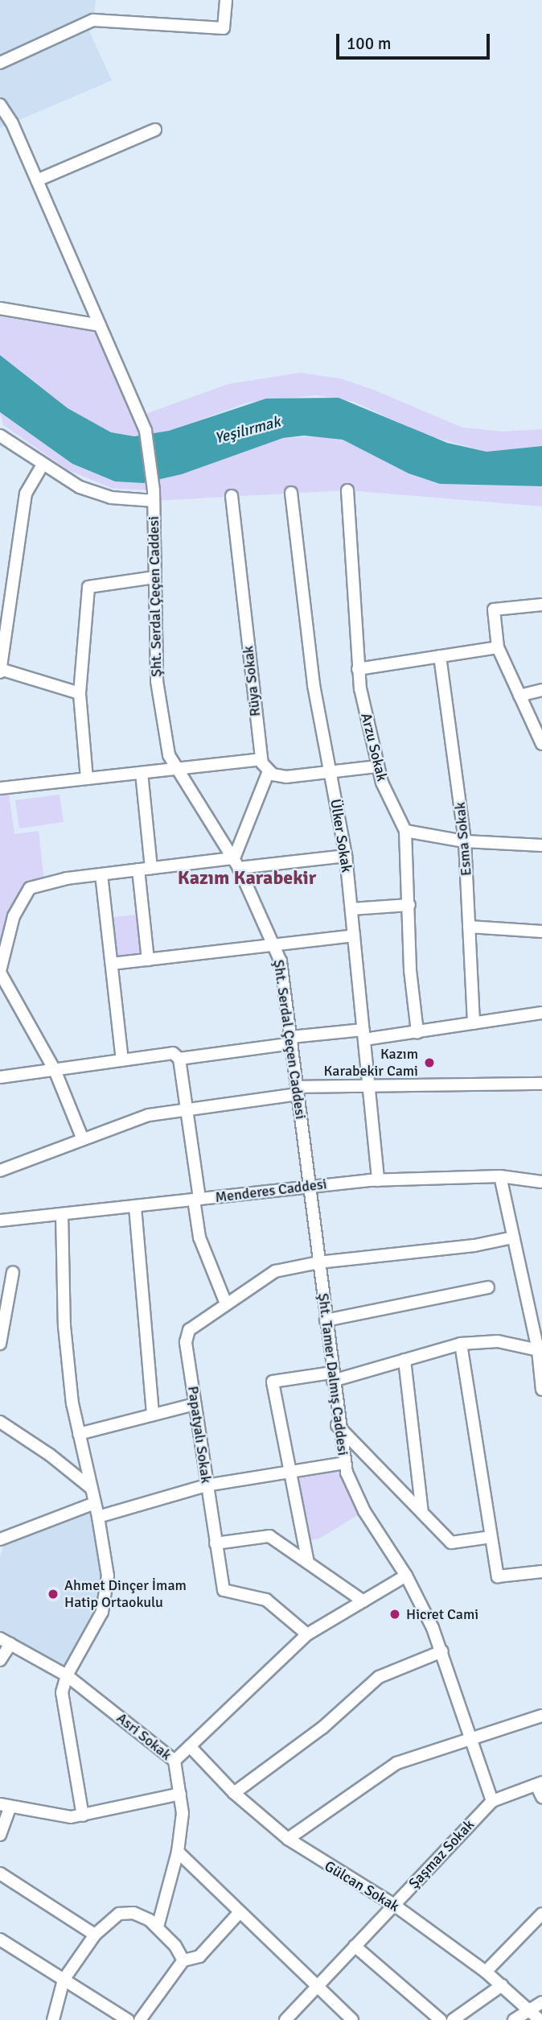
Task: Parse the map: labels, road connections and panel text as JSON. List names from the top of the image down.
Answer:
{
  "streets": {
    "street": [
      "Şht. Serdal Çeçen Caddesi",
      "Rüya Sokak",
      "Arzu Sokak",
      "Ülker Sokak",
      "Esma Sokak",
      "Menderes Caddesi",
      "Şht. Tamer Dalmış Caddesi",
      "Papatyalı Sokak",
      "Asri Sokak",
      "Şaşmaz Sokak",
      "Gülcan Sokak"
    ]
  },
  "crossings": [
    ["Şht. Serdal Çeçen Caddesi", "Menderes Caddesi"],
    ["Şht. Serdal Çeçen Caddesi", "Şht. Tamer Dalmış Caddesi"],
    ["Ülker Sokak", "Menderes Caddesi"],
    ["Menderes Caddesi", "Şht. Tamer Dalmış Caddesi"],
    ["Şht. Tamer Dalmış Caddesi", "Papatyalı Sokak"],
    ["Şht. Tamer Dalmış Caddesi", "Şaşmaz Sokak"],
    ["Şaşmaz Sokak", "Gülcan Sokak"]
  ],
  "districts": ["Kazım Karabekir"],
  "water": ["Yeşilırmak"],
  "places": ["Kazım Karabekir Cami", "Ahmet Dinçer İmam Hatip Ortaokulu", "Hicret Cami"],
  "scale_bar": "100 m"
}
